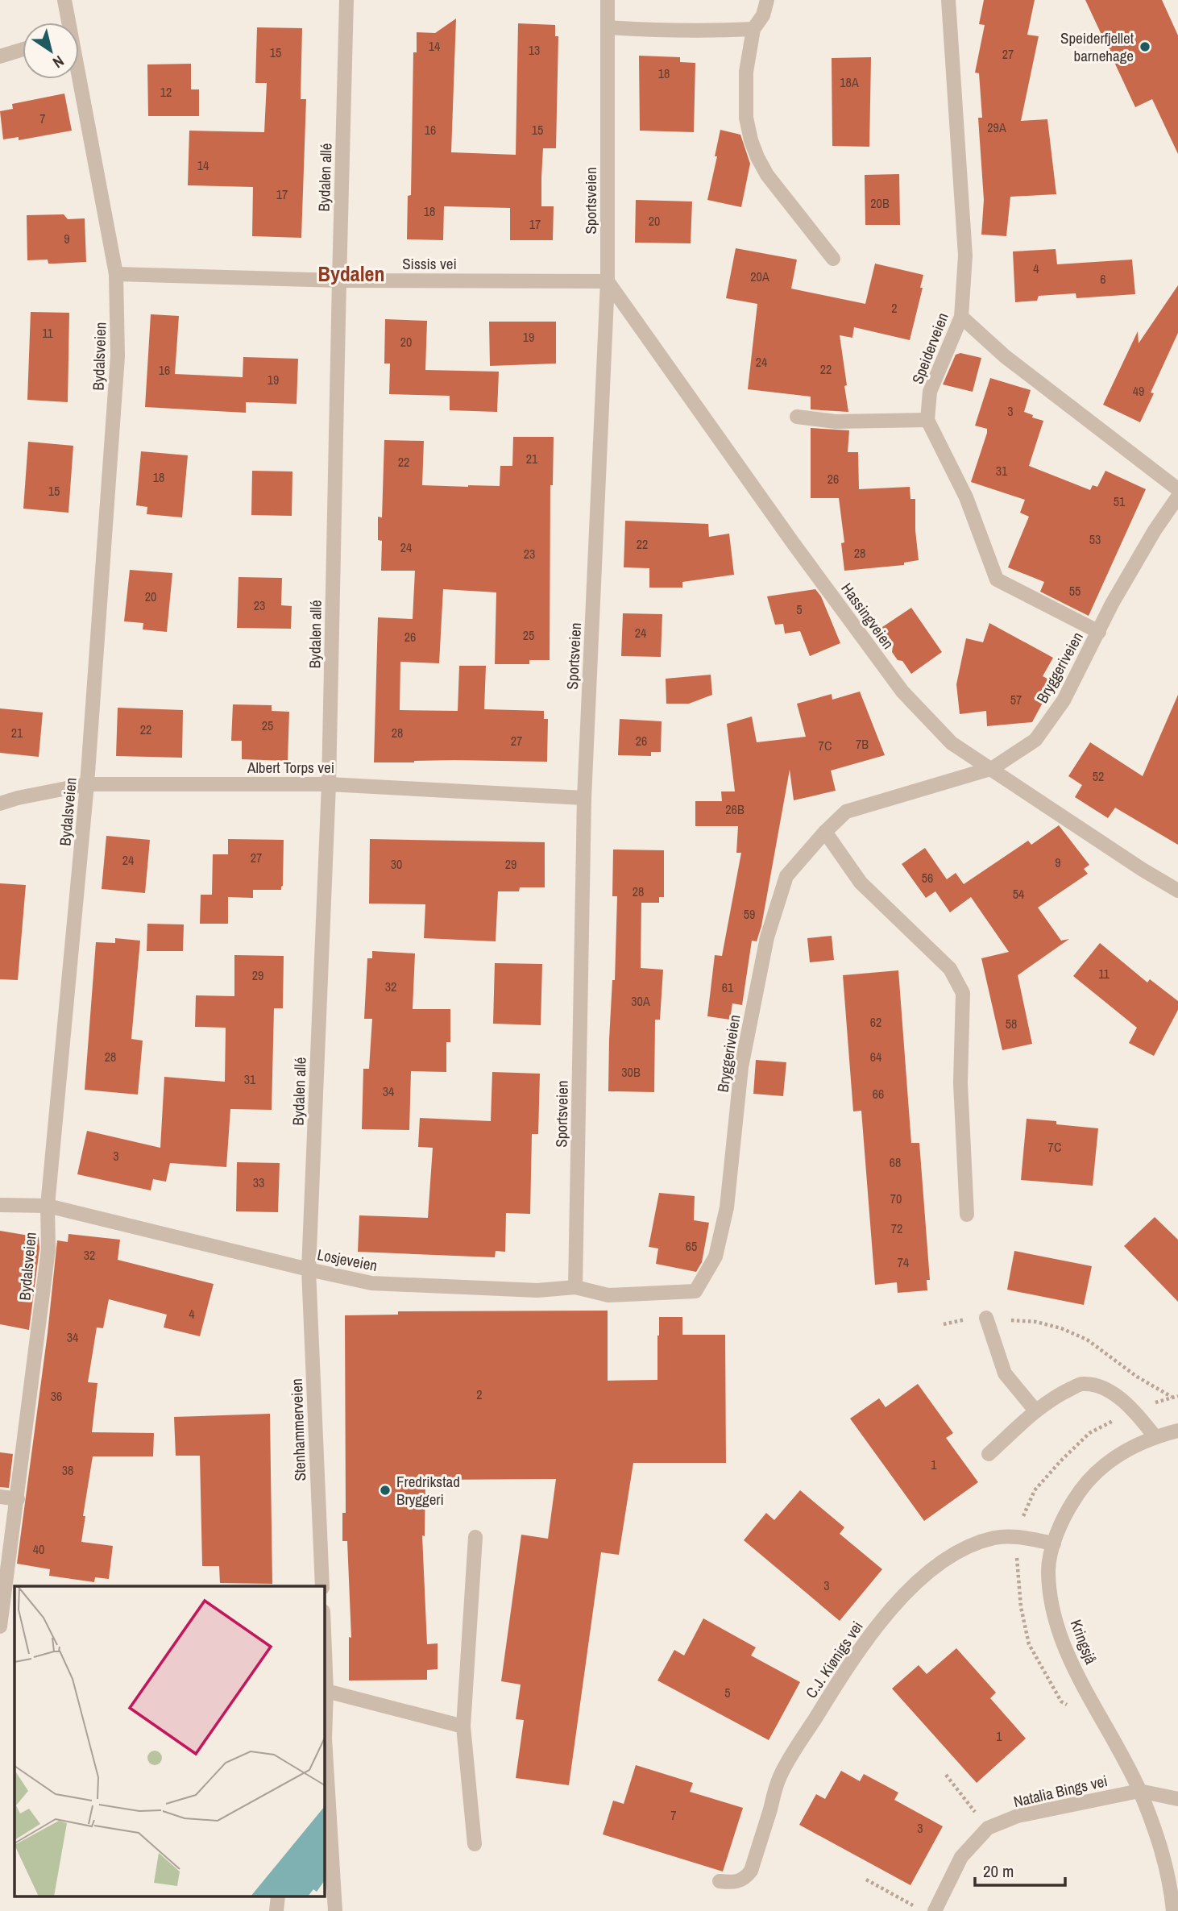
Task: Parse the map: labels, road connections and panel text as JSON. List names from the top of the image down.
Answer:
{
  "streets": {
    "street": [
      "Bydalen allé",
      "Sportsveien",
      "Sissis vei",
      "Speiderveien",
      "Bydalsveien",
      "Hassingveien",
      "Bryggeriveien",
      "Albert Torps vei",
      "Losjeveien",
      "Stenhammerveien",
      "Kringsjå",
      "C.J. Kiønigs vei",
      "Natalia Bings vei"
    ]
  },
  "crossings": [
    ["Bydalen allé", "Sissis vei"],
    ["Bydalen allé", "Albert Torps vei"],
    ["Bydalen allé", "Losjeveien"],
    ["Bydalen allé", "Stenhammerveien"],
    ["Sportsveien", "Sissis vei"],
    ["Sportsveien", "Hassingveien"],
    ["Sportsveien", "Albert Torps vei"],
    ["Sportsveien", "Losjeveien"],
    ["Sissis vei", "Bydalsveien"],
    ["Sissis vei", "Hassingveien"],
    ["Bydalsveien", "Albert Torps vei"],
    ["Bydalsveien", "Losjeveien"],
    ["Hassingveien", "Bryggeriveien"],
    ["Bryggeriveien", "Losjeveien"],
    ["Losjeveien", "Stenhammerveien"],
    ["Kringsjå", "C.J. Kiønigs vei"],
    ["Kringsjå", "Natalia Bings vei"]
  ],
  "districts": ["Bydalen"],
  "places": ["Speiderfjellet barnehage", "Fredrikstad Bryggeri"],
  "house_numbers": [
    "14",
    "13",
    "15",
    "27",
    "18",
    "18A",
    "12",
    "7",
    "29A",
    "16",
    "15",
    "14",
    "17",
    "20B",
    "18",
    "20",
    "17",
    "9",
    "4",
    "20A",
    "6",
    "2",
    "11",
    "19",
    "20",
    "24",
    "22",
    "16",
    "19",
    "49",
    "3",
    "21",
    "22",
    "31",
    "18",
    "26",
    "15",
    "51",
    "53",
    "22",
    "24",
    "28",
    "23",
    "55",
    "20",
    "23",
    "5",
    "24",
    "25",
    "26",
    "57",
    "25",
    "22",
    "21",
    "28",
    "27",
    "26",
    "7B",
    "7C",
    "52",
    "26B",
    "27",
    "24",
    "9",
    "30",
    "29",
    "56",
    "28",
    "54",
    "59",
    "11",
    "29",
    "32",
    "61",
    "30A",
    "62",
    "58",
    "28",
    "64",
    "30B",
    "31",
    "34",
    "66",
    "7C",
    "3",
    "68",
    "33",
    "70",
    "72",
    "65",
    "32",
    "74",
    "4",
    "34",
    "2",
    "36",
    "1",
    "38",
    "40",
    "3",
    "5",
    "1",
    "7",
    "3"
  ],
  "scale_bar": "20 m",
  "north": "bottom right"
}
